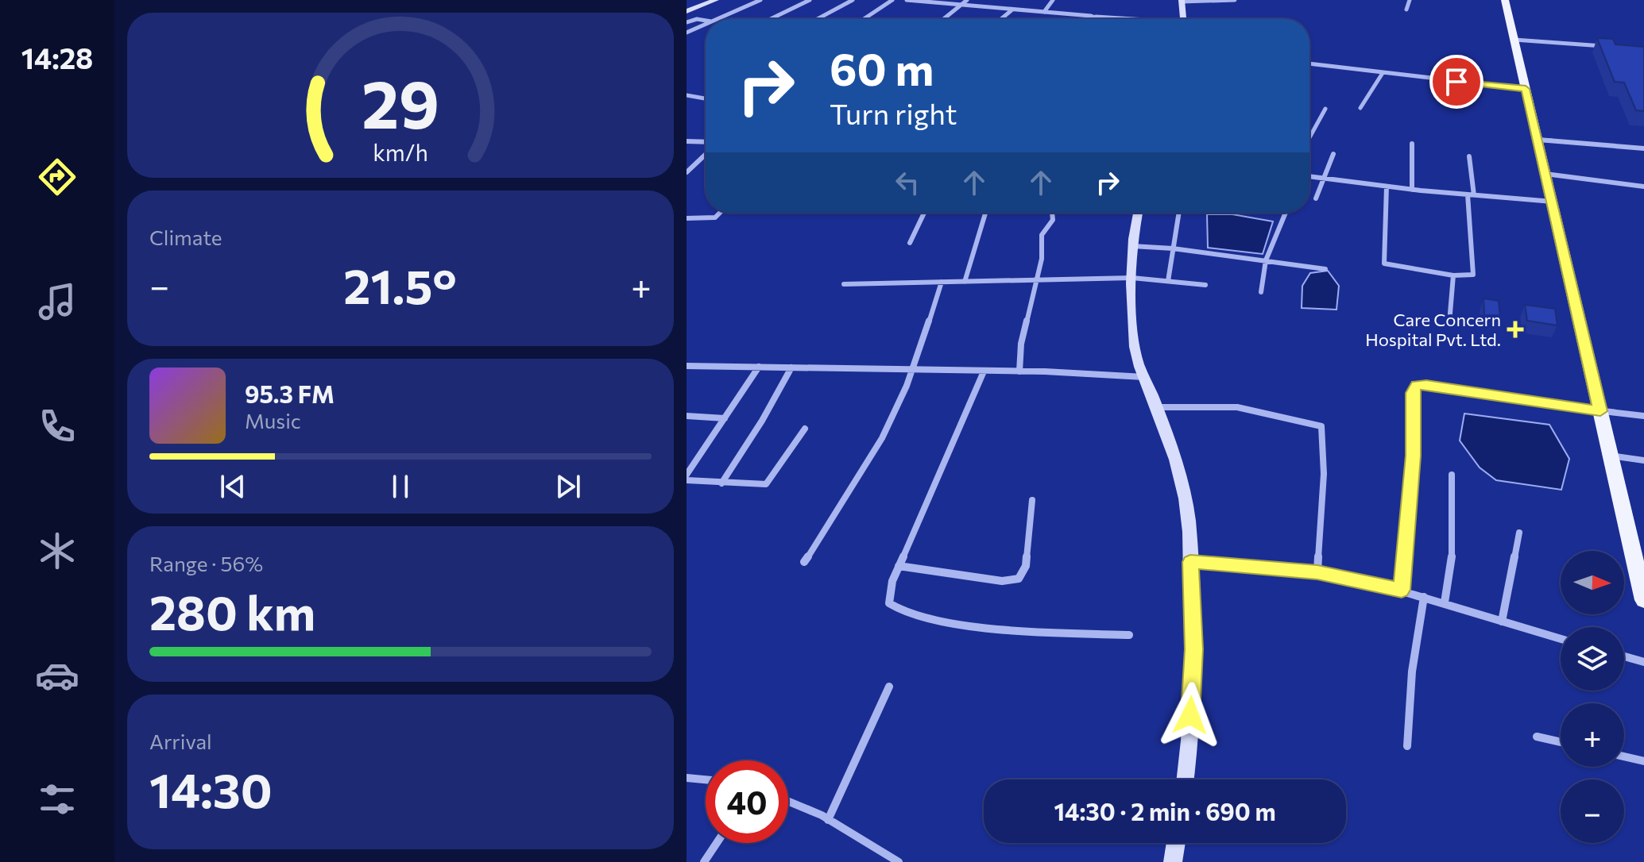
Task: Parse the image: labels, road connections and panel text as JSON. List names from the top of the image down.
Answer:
{
  "places": {
    "health": ["Care Concern Hospital Pvt. Ltd."]
  },
  "north": "right",
  "page": {
    "tabs": "14:28",
    "turn": ["60 m", "Turn right"],
    "tile": [
      "Climate",
      ["Range · 56%", "280 km"],
      ["Arrival", "14:30"]
    ],
    "heat": ["−", "21.5°", "+"],
    "song": ["95.3 FM", "Music"],
    "map_buttons": ["+", "−"],
    "limit": "40",
    "trip": "14:30 · 2 min · 690 m",
    "gauge": ["29", "km/h"]
  }
}
